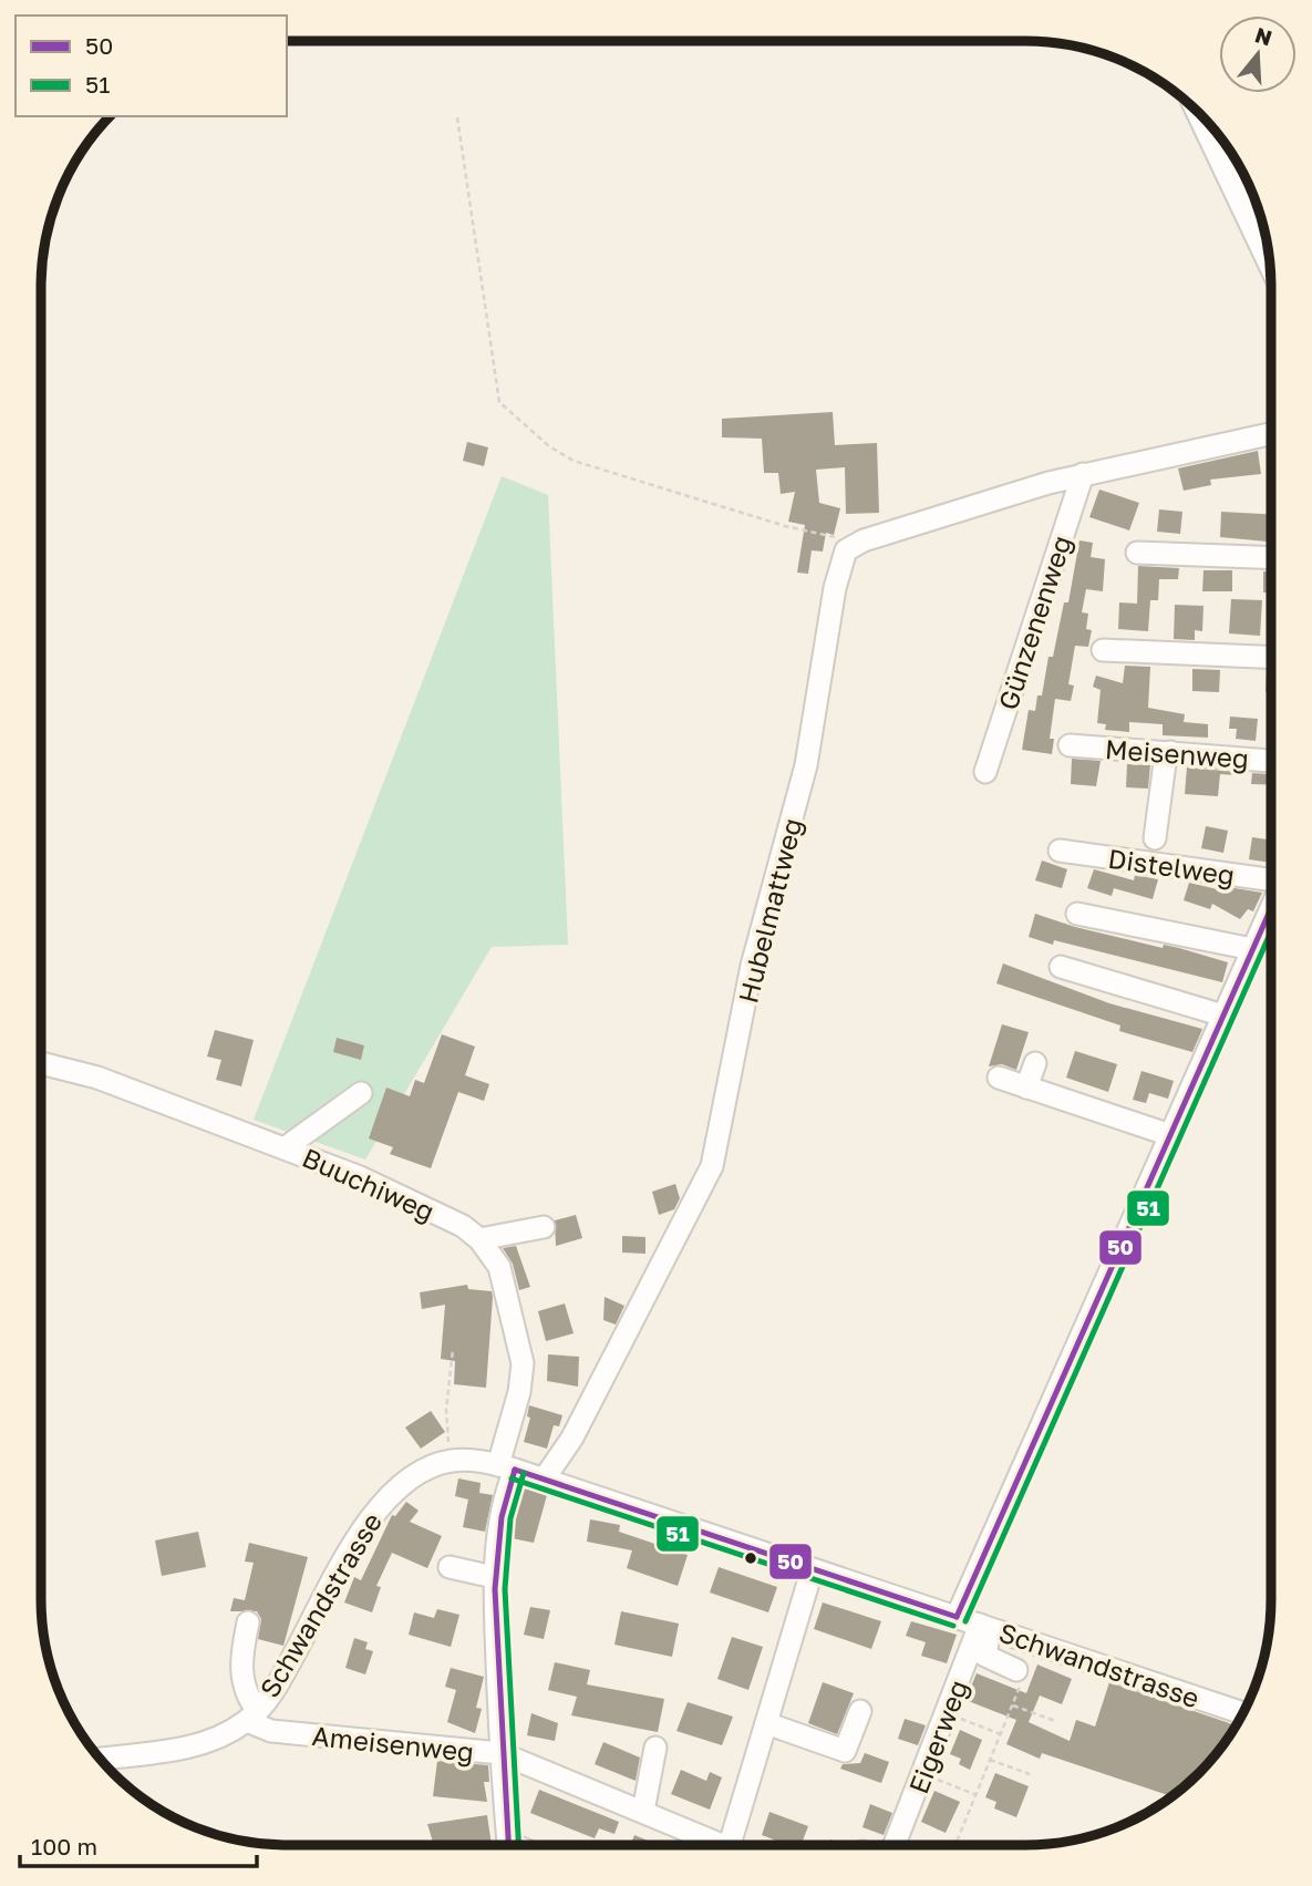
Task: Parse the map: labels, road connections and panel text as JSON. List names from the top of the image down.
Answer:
{
  "streets": {
    "street": [
      "Günzenenweg",
      "Meisenweg",
      "Distelweg",
      "Hubelmattweg",
      "Buuchiweg",
      "Schwandstrasse",
      "Eigerweg",
      "Ameisenweg"
    ]
  },
  "crossings": [
    ["Hubelmattweg", "Schwandstrasse"],
    ["Buuchiweg", "Schwandstrasse"],
    ["Buuchiweg", "Ameisenweg"],
    ["Schwandstrasse", "Eigerweg"],
    ["Schwandstrasse", "Ameisenweg"]
  ],
  "lines": ["transit line 50", "transit line 51"],
  "legend": ["50", "51"],
  "scale_bar": "100 m",
  "north": "top"
}
